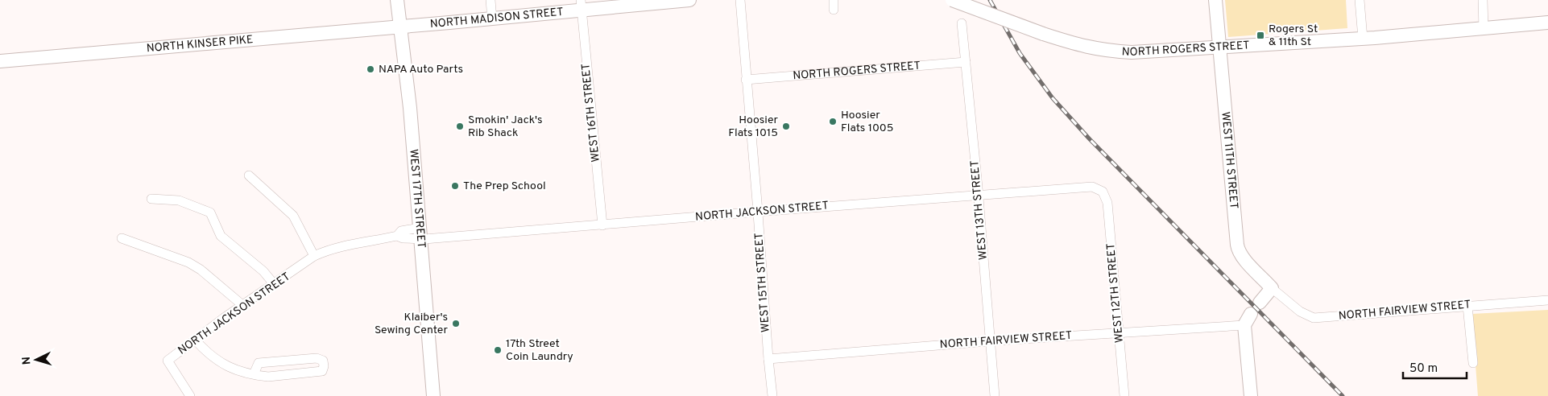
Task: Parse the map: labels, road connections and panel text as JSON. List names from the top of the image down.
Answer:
{
  "streets": {
    "street": [
      "NORTH MADISON STREET",
      "NORTH KINSER PIKE",
      "NORTH ROGERS STREET",
      "WEST 16TH STREET",
      "WEST 11TH STREET",
      "WEST 17TH STREET",
      "WEST 13TH STREET",
      "NORTH JACKSON STREET",
      "WEST 15TH STREET",
      "WEST 12TH STREET",
      "NORTH FAIRVIEW STREET"
    ]
  },
  "crossings": [
    ["NORTH MADISON STREET", "NORTH KINSER PIKE"],
    ["NORTH MADISON STREET", "WEST 16TH STREET"],
    ["NORTH MADISON STREET", "WEST 17TH STREET"],
    ["NORTH KINSER PIKE", "WEST 17TH STREET"],
    ["NORTH ROGERS STREET", "WEST 11TH STREET"],
    ["NORTH ROGERS STREET", "WEST 13TH STREET"],
    ["NORTH ROGERS STREET", "WEST 15TH STREET"],
    ["WEST 16TH STREET", "NORTH JACKSON STREET"],
    ["WEST 11TH STREET", "NORTH FAIRVIEW STREET"],
    ["WEST 17TH STREET", "NORTH JACKSON STREET"],
    ["WEST 13TH STREET", "NORTH JACKSON STREET"],
    ["WEST 13TH STREET", "NORTH FAIRVIEW STREET"],
    ["NORTH JACKSON STREET", "WEST 15TH STREET"],
    ["NORTH JACKSON STREET", "WEST 12TH STREET"],
    ["WEST 15TH STREET", "NORTH FAIRVIEW STREET"],
    ["WEST 12TH STREET", "NORTH FAIRVIEW STREET"]
  ],
  "places": {
    "transit": ["Rogers St & 11th St"],
    "other": [
      "NAPA Auto Parts",
      "Hoosier Flats 1005",
      "Smokin' Jack's Rib Shack",
      "Hoosier Flats 1015",
      "The Prep School",
      "Klaiber's Sewing Center",
      "17th Street Coin Laundry"
    ]
  },
  "scale_bar": "50 m",
  "north": "left"
}
